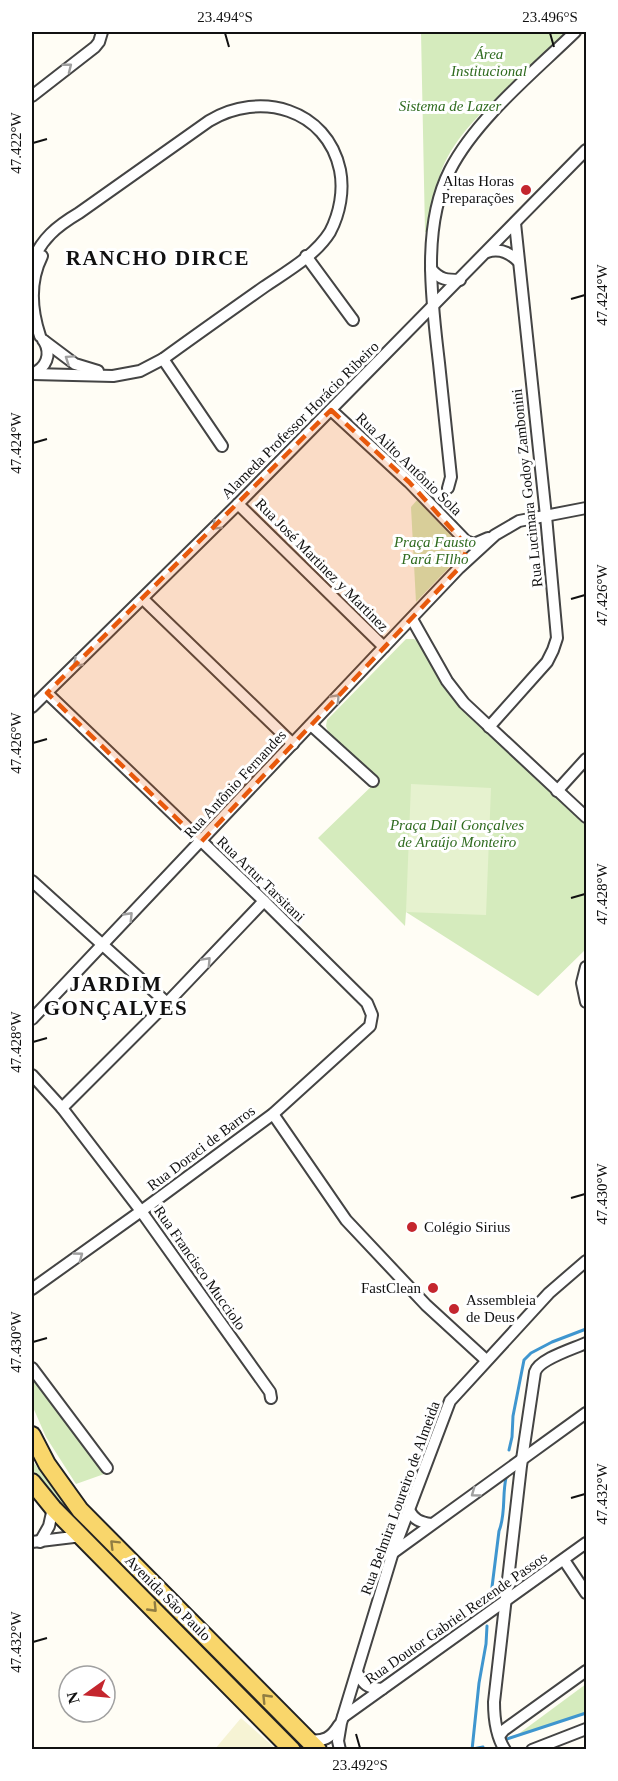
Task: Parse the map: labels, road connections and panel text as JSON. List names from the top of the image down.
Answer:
{
  "streets": {
    "main road": ["Avenida São Paulo"],
    "street": [
      "Alameda Professor Horácio Ribeiro",
      "Rua Ailto Antônio Sola",
      "Rua Lucimara Godoy Zambonini",
      "Rua José Martinez y Martinez",
      "Rua Antônio Fernandes",
      "Rua Artur Tarsitani",
      "Rua Doraci de Barros",
      "Rua Francisco Mucciolo",
      "Rua Belmira Loureiro de Almeida",
      "Rua Doutor Gabriel Rezende Passos"
    ]
  },
  "crossings": [
    ["Alameda Professor Horácio Ribeiro", "Rua Ailto Antônio Sola"],
    ["Alameda Professor Horácio Ribeiro", "Rua Lucimara Godoy Zambonini"],
    ["Alameda Professor Horácio Ribeiro", "Rua José Martinez y Martinez"],
    ["Alameda Professor Horácio Ribeiro", "Rua Artur Tarsitani"],
    ["Rua Ailto Antônio Sola", "Rua Antônio Fernandes"],
    ["Rua Lucimara Godoy Zambonini", "Rua Antônio Fernandes"],
    ["Rua José Martinez y Martinez", "Rua Antônio Fernandes"],
    ["Rua Antônio Fernandes", "Rua Artur Tarsitani"],
    ["Rua Artur Tarsitani", "Rua Doraci de Barros"],
    ["Rua Doraci de Barros", "Rua Francisco Mucciolo"],
    ["Rua Belmira Loureiro de Almeida", "Rua Doutor Gabriel Rezende Passos"]
  ],
  "districts": ["RANCHO DIRCE", "JARDIM GONÇALVES"],
  "parks": [
    "Área Institucional",
    "Sistema de Lazer",
    "Praça Fausto Pará FIlho",
    "Praça Dail Gonçalves de Araújo Monteiro"
  ],
  "places": [
    "Altas Horas Preparações",
    "Colégio Sirius",
    "FastClean",
    "Assembleia de Deus"
  ],
  "north": "left",
  "coordinates": [
    "23.494°S",
    "23.496°S",
    "47.422°W",
    "47.424°W",
    "47.426°W",
    "47.428°W",
    "47.430°W",
    "47.432°W",
    "23.492°S"
  ]
}
